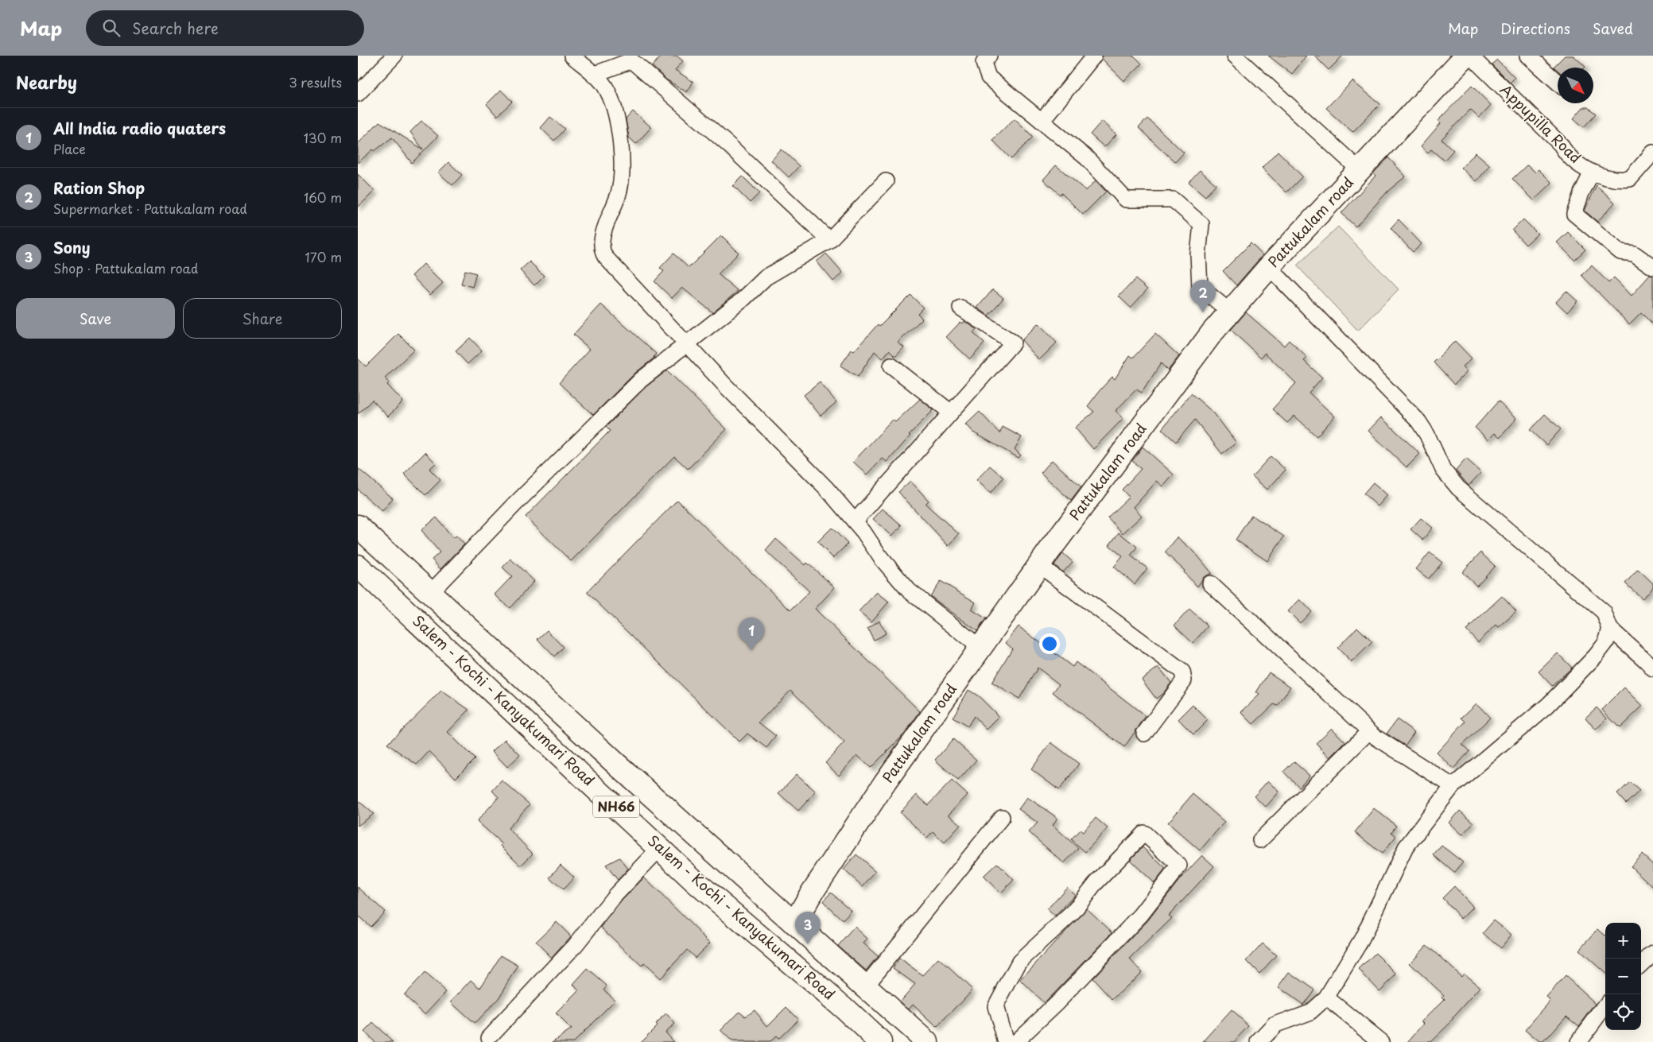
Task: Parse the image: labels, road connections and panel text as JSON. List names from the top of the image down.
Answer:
{
  "streets": {
    "main road": ["Pattukalam road", "Salem - Kochi - Kanyakumari Road", "NH66"],
    "street": ["Appupilla Road"]
  },
  "north": "bottom right",
  "page": {
    "header": "Map",
    "search": "Search here",
    "nav": ["Map", "Directions", "Saved"],
    "heading": ["Nearby", "3 results"],
    "list": [
      {
        "mark": "1",
        "name": "All India radio quaters",
        "note": "Place",
        "value": "130 m"
      },
      {
        "mark": "2",
        "name": "Ration Shop",
        "note": "Supermarket · Pattukalam road",
        "value": "160 m"
      },
      {
        "mark": "3",
        "name": "Sony",
        "note": "Shop · Pattukalam road",
        "value": "170 m"
      }
    ],
    "pins": ["2", "1", "3"],
    "buttons": ["Save", "Share"],
    "map_buttons": ["+", "−"]
  }
}
